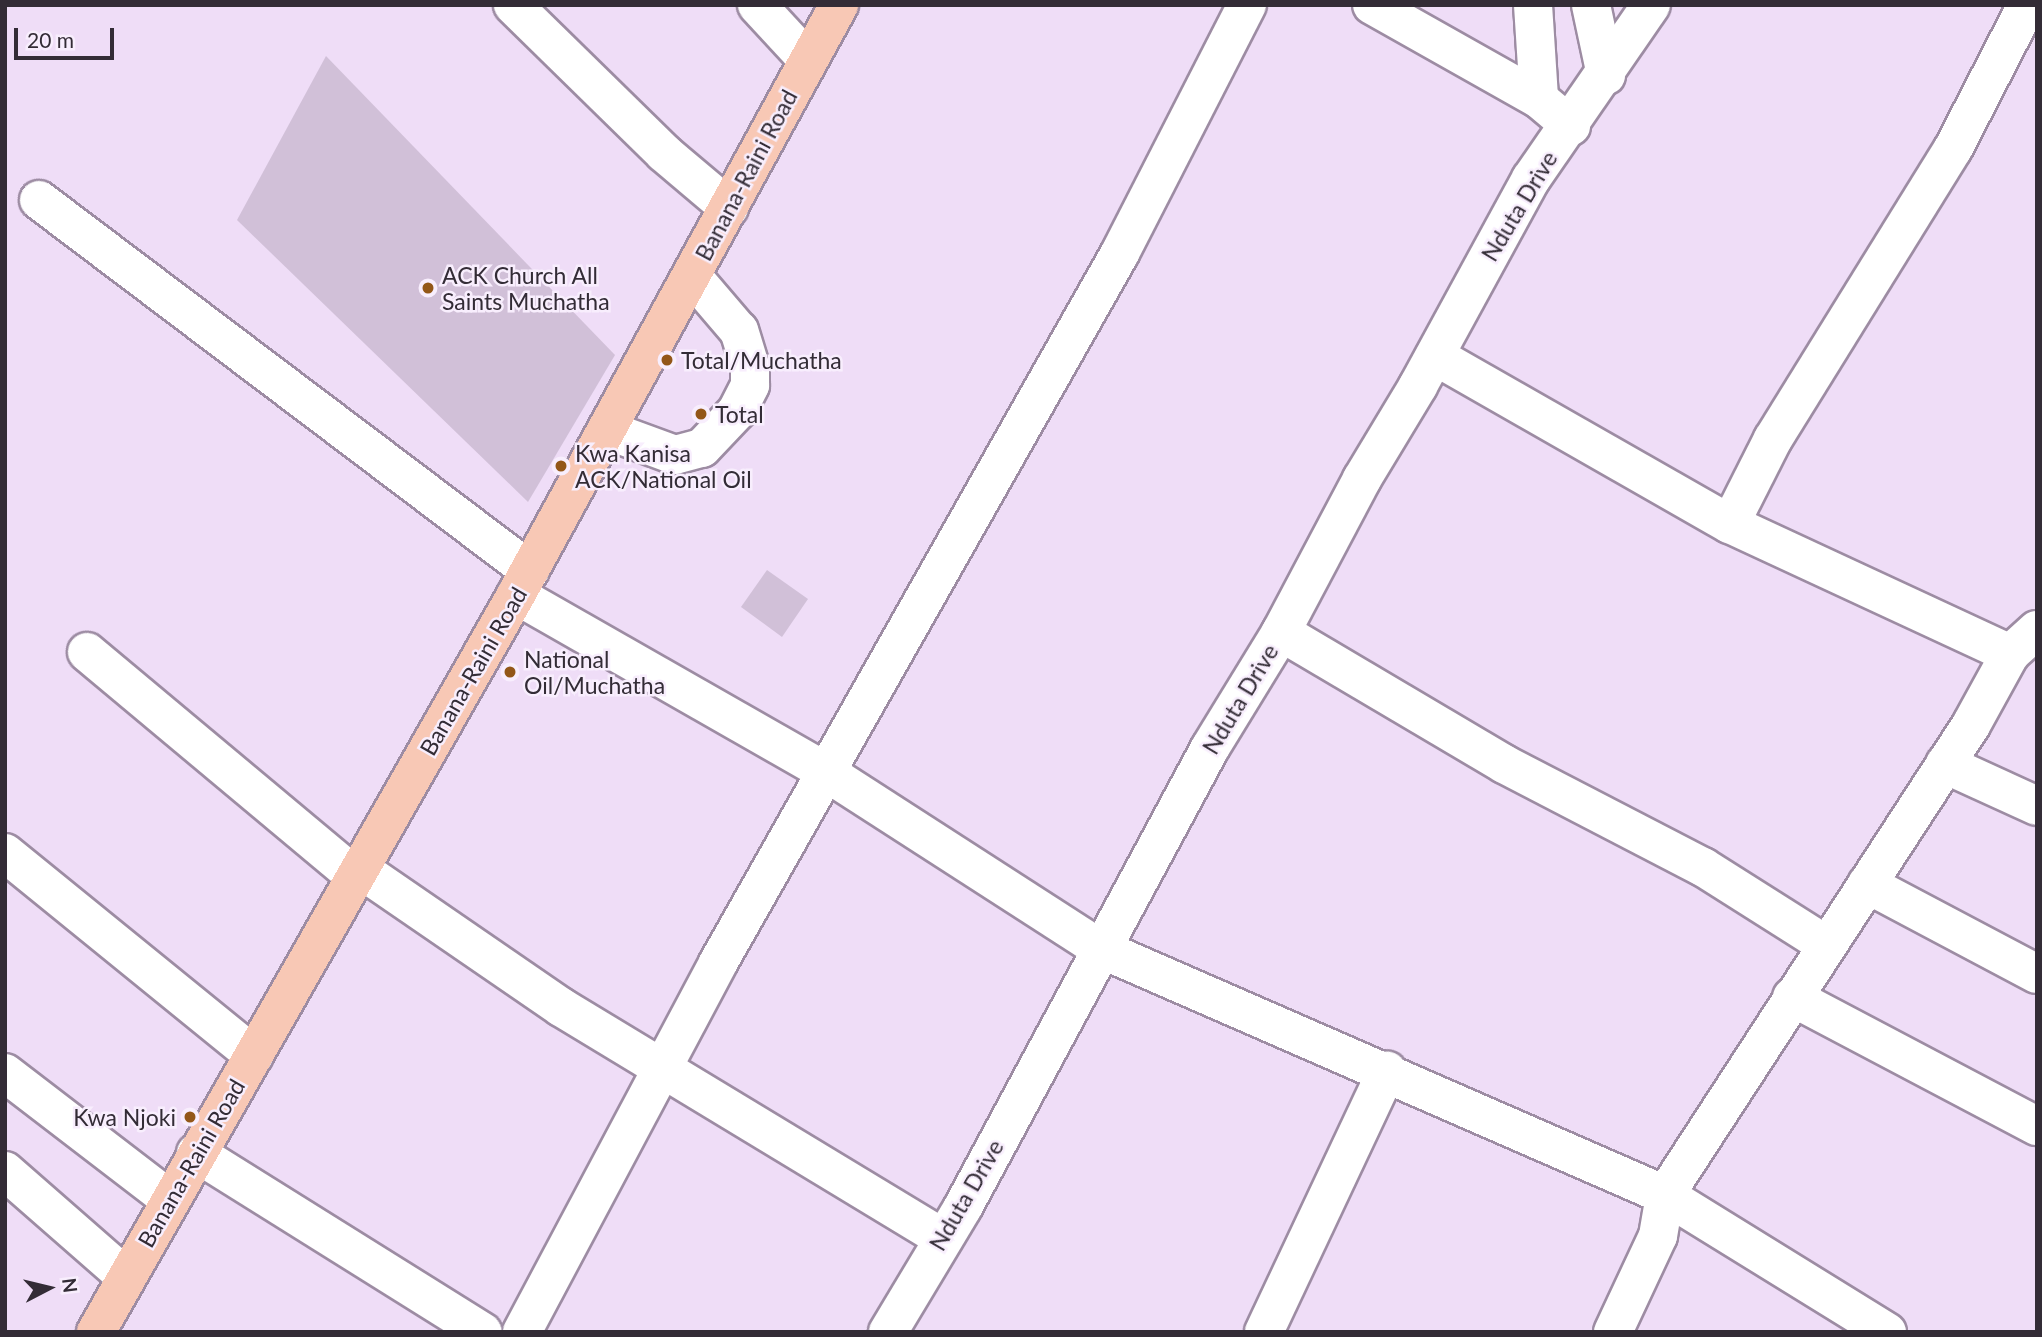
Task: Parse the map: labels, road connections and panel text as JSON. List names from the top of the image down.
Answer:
{
  "streets": {
    "main road": ["Banana-Raini Road"],
    "street": ["Nduta Drive"]
  },
  "places": [
    "ACK Church All Saints Muchatha",
    "Total/Muchatha",
    "Total",
    "Kwa Kanisa ACK/National Oil",
    "National Oil/Muchatha",
    "Kwa Njoki"
  ],
  "scale_bar": "20 m",
  "north": "right"
}
